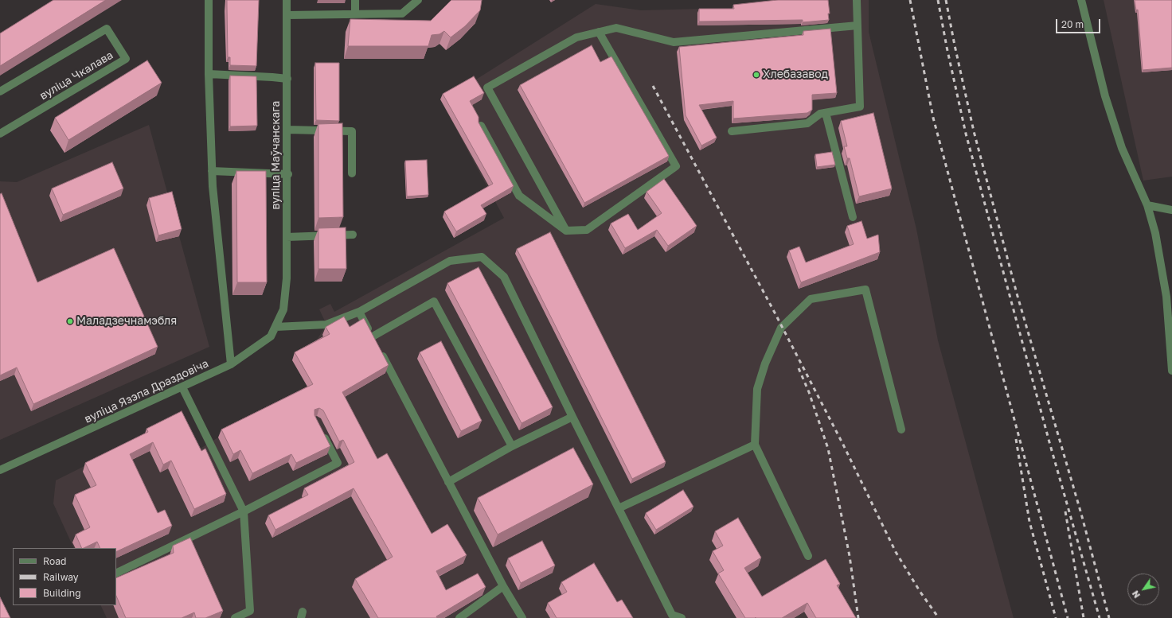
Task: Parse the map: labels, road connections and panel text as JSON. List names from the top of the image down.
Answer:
{
  "streets": {
    "street": ["вуліца Чкалава", "вуліца Маўчанскага", "вуліца Язэпа Драздовіча"]
  },
  "crossings": [
    ["вуліца Маўчанскага", "вуліца Язэпа Драздовіча"]
  ],
  "places": ["Хлебазавод", "Маладзечнамэбля"],
  "legend": ["Road", "Railway", "Building"],
  "scale_bar": "20 m",
  "north": "bottom left"
}
